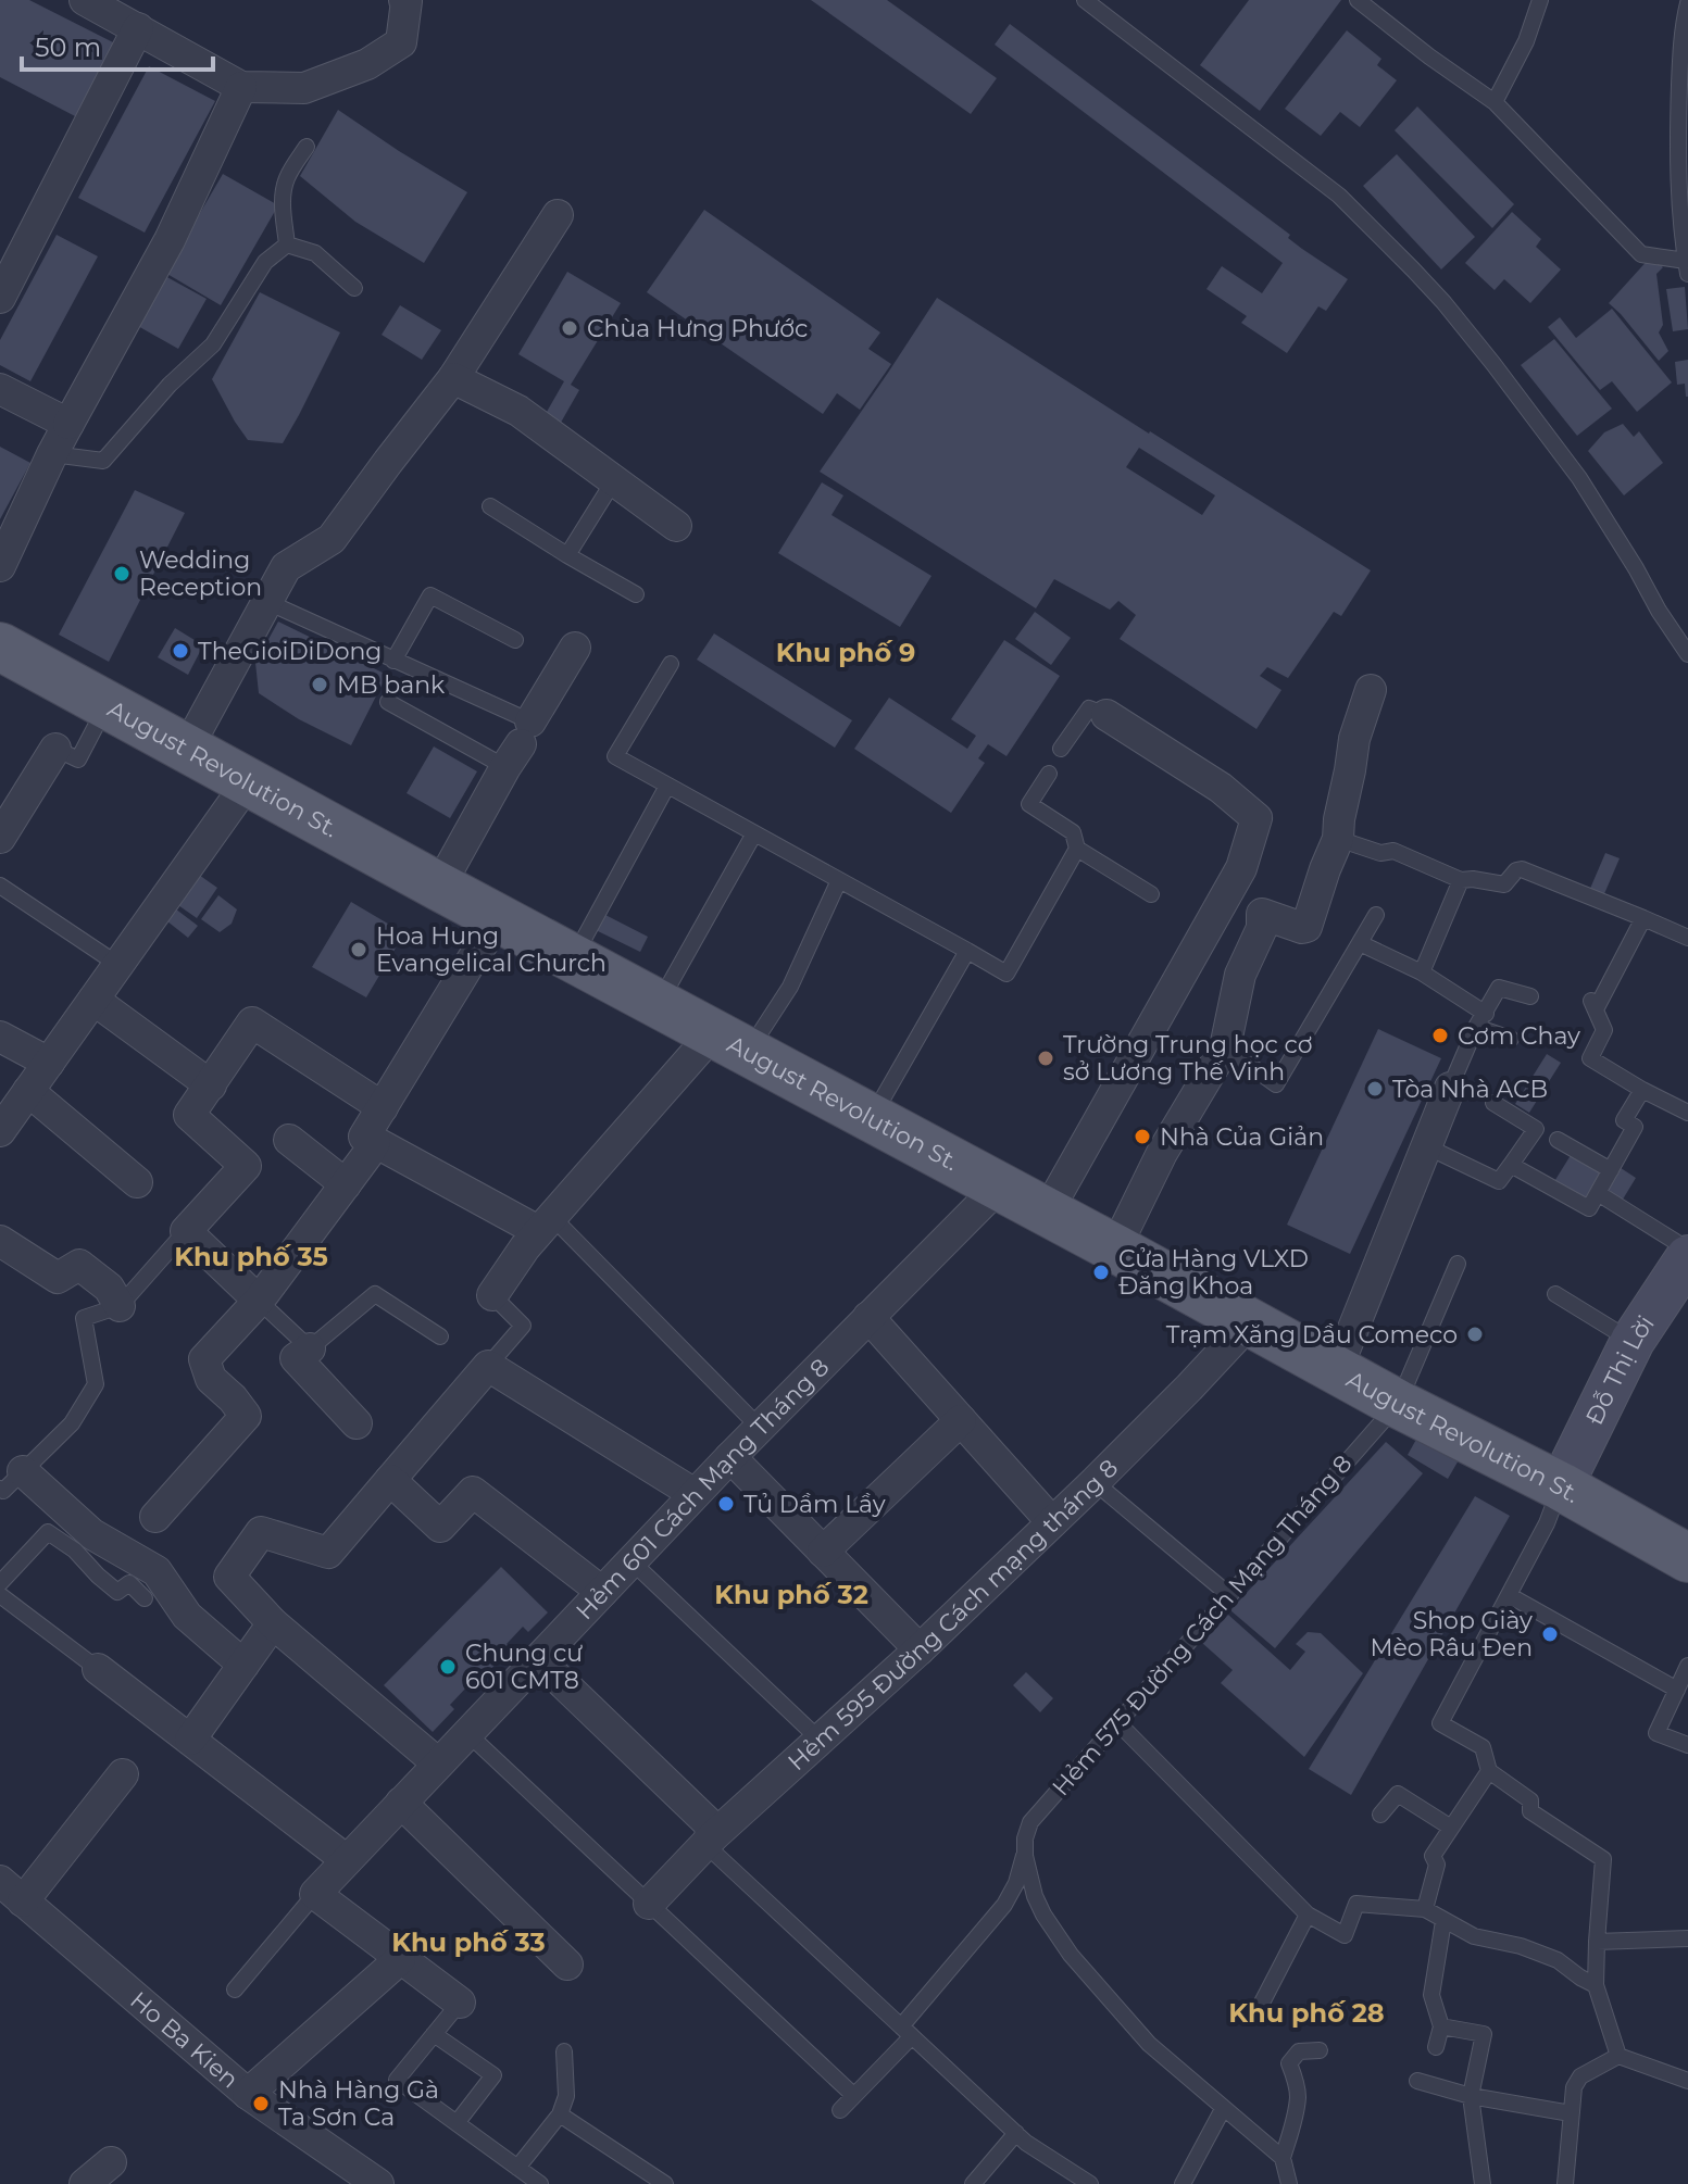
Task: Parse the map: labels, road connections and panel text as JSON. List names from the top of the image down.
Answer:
{
  "streets": {
    "main road": ["August Revolution St."],
    "street": [
      "Đỗ Thị Lời",
      "Hẻm 601 Cách Mạng Tháng 8",
      "Hẻm 595 Đường Cách mạng tháng 8",
      "Ho Ba Kien"
    ],
    "lane": ["Hẻm 575 Đường Cách Mạng Tháng 8"]
  },
  "crossings": [
    ["August Revolution St.", "Đỗ Thị Lời"],
    ["August Revolution St.", "Hẻm 601 Cách Mạng Tháng 8"],
    ["August Revolution St.", "Hẻm 595 Đường Cách mạng tháng 8"],
    ["August Revolution St.", "Hẻm 575 Đường Cách Mạng Tháng 8"],
    ["Hẻm 601 Cách Mạng Tháng 8", "Hẻm 595 Đường Cách mạng tháng 8"]
  ],
  "districts": [
    "Khu phố 9",
    "Khu phố 35",
    "Khu phố 32",
    "Khu phố 33",
    "Khu phố 28"
  ],
  "places": [
    "Chùa Hưng Phước",
    "Wedding Reception",
    "TheGioiDiDong",
    "MB bank",
    "Hoa Hung Evangelical Church",
    "Cơm Chay",
    "Trường Trung học cơ sở Lương Thế Vinh",
    "Tòa Nhà ACB",
    "Nhà Của Giản",
    "Cửa Hàng VLXD Đăng Khoa",
    "Trạm Xăng Dầu Comeco",
    "Tủ Dầm Lầy",
    "Shop Giày Mèo Râu Đen",
    "Chung cư 601 CMT8",
    "Nhà Hàng Gà Ta Sơn Ca"
  ],
  "scale_bar": "50 m"
}
